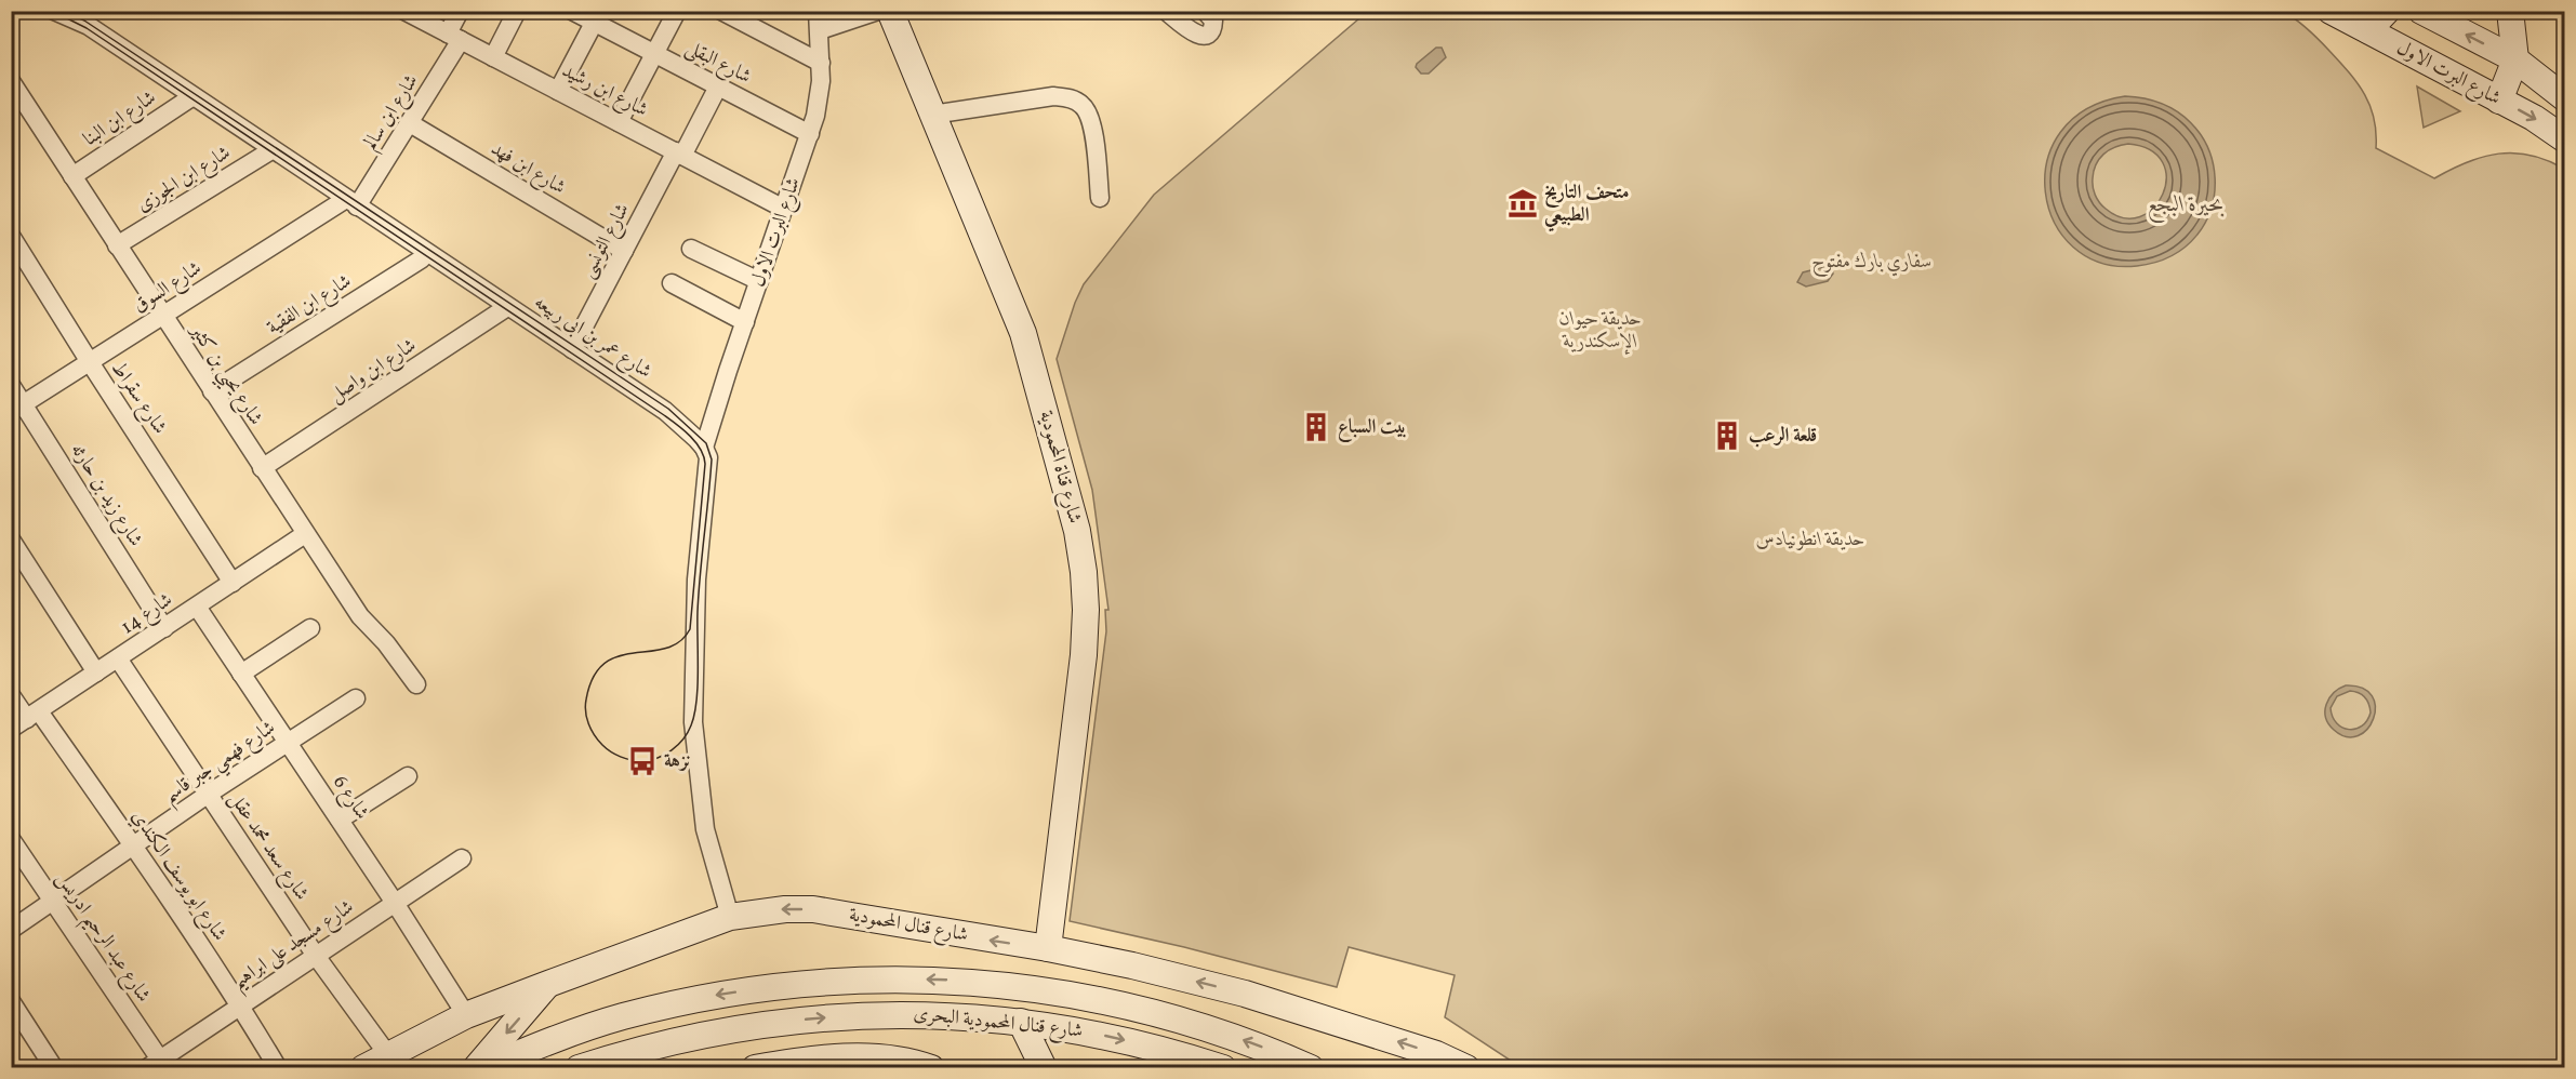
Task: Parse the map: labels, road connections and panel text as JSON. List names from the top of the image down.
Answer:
{
  "streets": {
    "main road": [
      "شارع البرت الاول",
      "شارع قناة المحمودية",
      "شارع قنال المحمودية",
      "شارع قنال المحمودية البحرى"
    ],
    "street": [
      "شارع البقلى",
      "شارع ابن رشيد",
      "شارع ابن سالم",
      "شارع ابن البنا",
      "شارع ابن فهد",
      "شارع ابن الجوزى",
      "شارع التونسى",
      "شارع السوق",
      "شارع ابن الفقية",
      "شارع عمر بن ابى ربيعه",
      "شارع ابن واصل",
      "شارع يحيي بن كثير",
      "شارع سقراط",
      "شارع زيد بن حارثه",
      "شارع 14",
      "شارع فهمي جبر قاسم",
      "شارع 6",
      "شارع سعد محمد عقل",
      "شارع ابو يوسف الكندي",
      "شارع عبد الرحيم ادريس",
      "شارع مسجد على ابراهيم"
    ]
  },
  "crossings": [
    ["شارع البقلى", "شارع البرت الاول"],
    ["شارع البقلى", "شارع التونسى"],
    ["شارع البرت الاول", "شارع ابن رشيد"],
    ["شارع البرت الاول", "شارع عمر بن ابى ربيعه"],
    ["شارع ابن رشيد", "شارع ابن سالم"],
    ["شارع ابن رشيد", "شارع التونسى"],
    ["شارع ابن سالم", "شارع ابن فهد"],
    ["شارع ابن سالم", "شارع السوق"],
    ["شارع ابن سالم", "شارع عمر بن ابى ربيعه"],
    ["شارع ابن البنا", "شارع عمر بن ابى ربيعه"],
    ["شارع ابن البنا", "شارع يحيي بن كثير"],
    ["شارع ابن فهد", "شارع التونسى"],
    ["شارع ابن الجوزى", "شارع عمر بن ابى ربيعه"],
    ["شارع ابن الجوزى", "شارع يحيي بن كثير"],
    ["شارع التونسى", "شارع عمر بن ابى ربيعه"],
    ["شارع السوق", "شارع عمر بن ابى ربيعه"],
    ["شارع السوق", "شارع يحيي بن كثير"],
    ["شارع السوق", "شارع سقراط"],
    ["شارع السوق", "شارع زيد بن حارثه"],
    ["شارع ابن الفقية", "شارع عمر بن ابى ربيعه"],
    ["شارع ابن الفقية", "شارع يحيي بن كثير"],
    ["شارع عمر بن ابى ربيعه", "شارع ابن واصل"],
    ["شارع ابن واصل", "شارع يحيي بن كثير"],
    ["شارع يحيي بن كثير", "شارع 14"],
    ["شارع سقراط", "شارع 14"],
    ["شارع قناة المحمودية", "شارع قنال المحمودية"],
    ["شارع زيد بن حارثه", "شارع 14"],
    ["شارع 14", "شارع 6"],
    ["شارع 14", "شارع سعد محمد عقل"],
    ["شارع 14", "شارع ابو يوسف الكندي"],
    ["شارع فهمي جبر قاسم", "شارع 6"],
    ["شارع فهمي جبر قاسم", "شارع سعد محمد عقل"],
    ["شارع فهمي جبر قاسم", "شارع ابو يوسف الكندي"],
    ["شارع فهمي جبر قاسم", "شارع عبد الرحيم ادريس"],
    ["شارع 6", "شارع قنال المحمودية"],
    ["شارع 6", "شارع مسجد على ابراهيم"],
    ["شارع سعد محمد عقل", "شارع قنال المحمودية"],
    ["شارع سعد محمد عقل", "شارع مسجد على ابراهيم"],
    ["شارع ابو يوسف الكندي", "شارع مسجد على ابراهيم"],
    ["شارع عبد الرحيم ادريس", "شارع مسجد على ابراهيم"]
  ],
  "one_way": ["شارع قنال المحمودية"],
  "water": ["بحيرة البجع"],
  "parks": ["سفاري بارك مفتوح", "حديقة حيوان الإسكندرية", "حديقة انطونيادس"],
  "places": {
    "museum": ["متحف التاريخ الطبيعي"],
    "building": ["بيت السباع", "قلعة الرعب"],
    "bus stop": ["نزهة"]
  }
}
